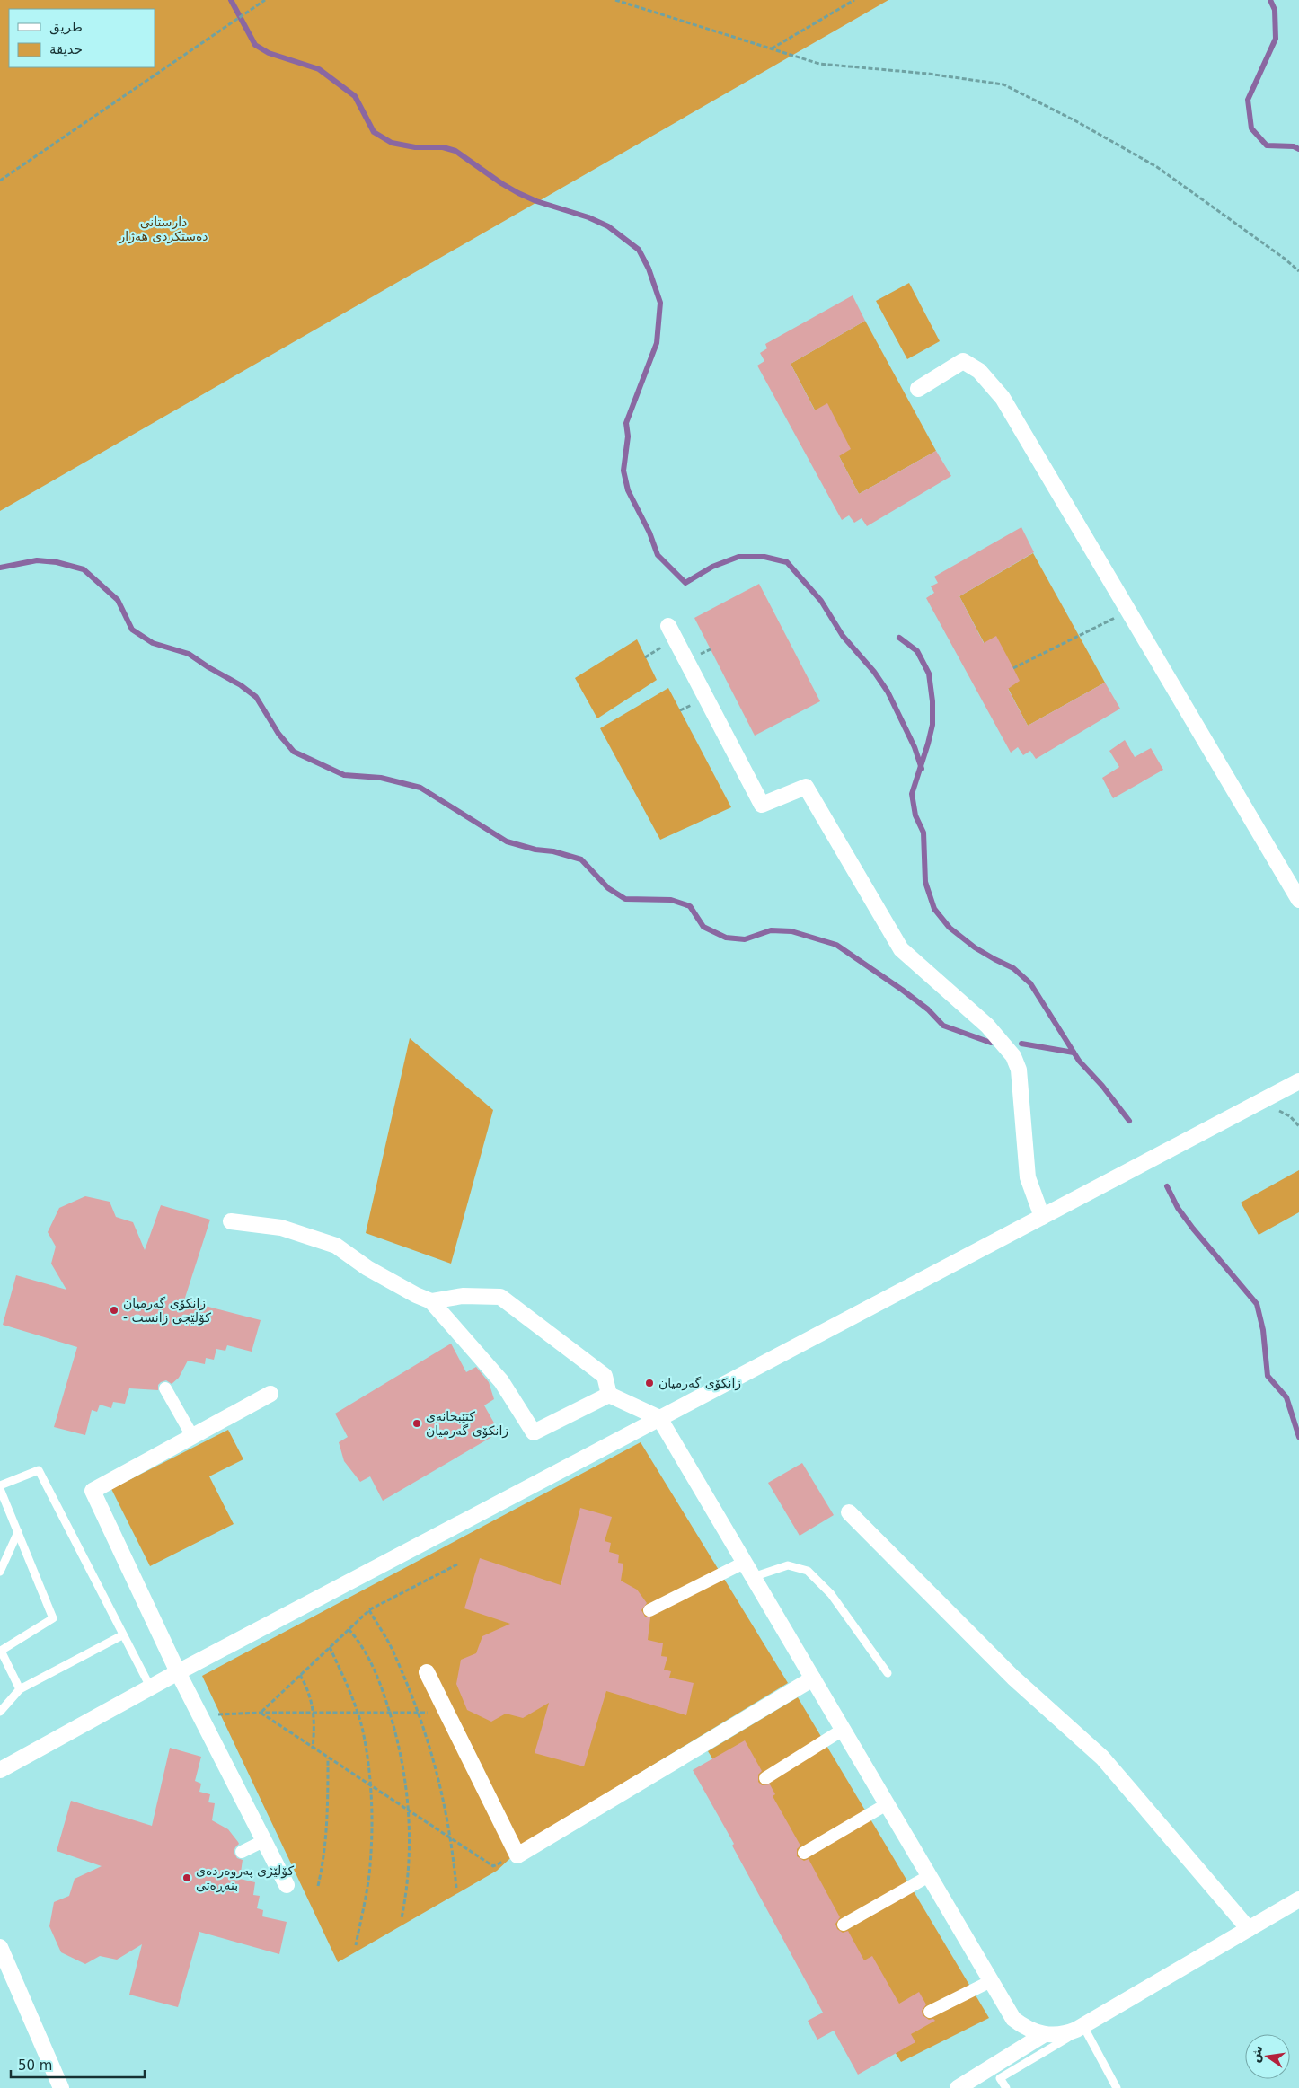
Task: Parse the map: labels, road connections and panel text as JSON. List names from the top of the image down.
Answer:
{
  "parks": ["دارستانی دەستکردی هەژار"],
  "places": [
    "زانکۆی گەرمیان - کۆلێجی زانست",
    "زانکۆی گەرمیان",
    "کتێبخانەی زانکۆی گەرمیان",
    "کۆلێژی پەروەردەی بنەڕەتی"
  ],
  "legend": ["طريق", "حديقة"],
  "scale_bar": "50 m",
  "north": "left"
}
